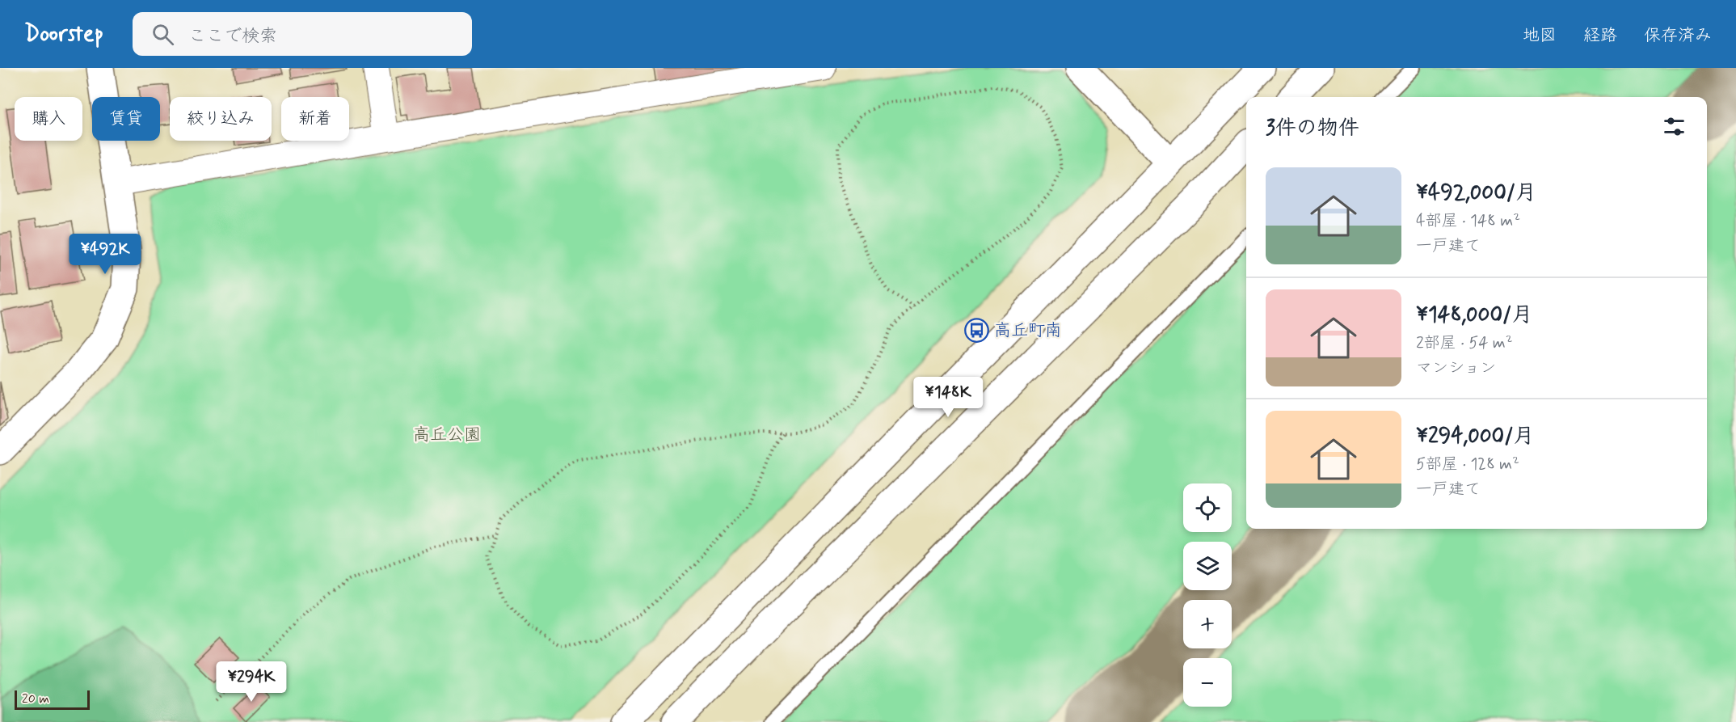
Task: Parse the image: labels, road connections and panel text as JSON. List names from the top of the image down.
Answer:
{
  "parks": ["高丘公園"],
  "places": {
    "bus stop": ["高丘町南"]
  },
  "scale_bar": "20 m",
  "page": {
    "header": "Doorstep",
    "search": "ここで検索",
    "nav": ["地図", "経路", "保存済み"],
    "chip": [
      "購入",
      "賃貸",
      "絞り込み",
      "新着"
    ],
    "heading": "3件の物件",
    "list": [
      {
        "name": "¥492,000/月",
        "note": "4部屋 · 148 m² · 一戸建て"
      },
      {
        "name": "¥148,000/月",
        "note": "2部屋 · 54 m² · マンション"
      },
      {
        "name": "¥294,000/月",
        "note": "5部屋 · 128 m² · 一戸建て"
      }
    ],
    "price": ["¥492K", "¥148K", "¥294K"],
    "map_buttons": ["+", "−"],
    "scale": "20 m"
  }
}
